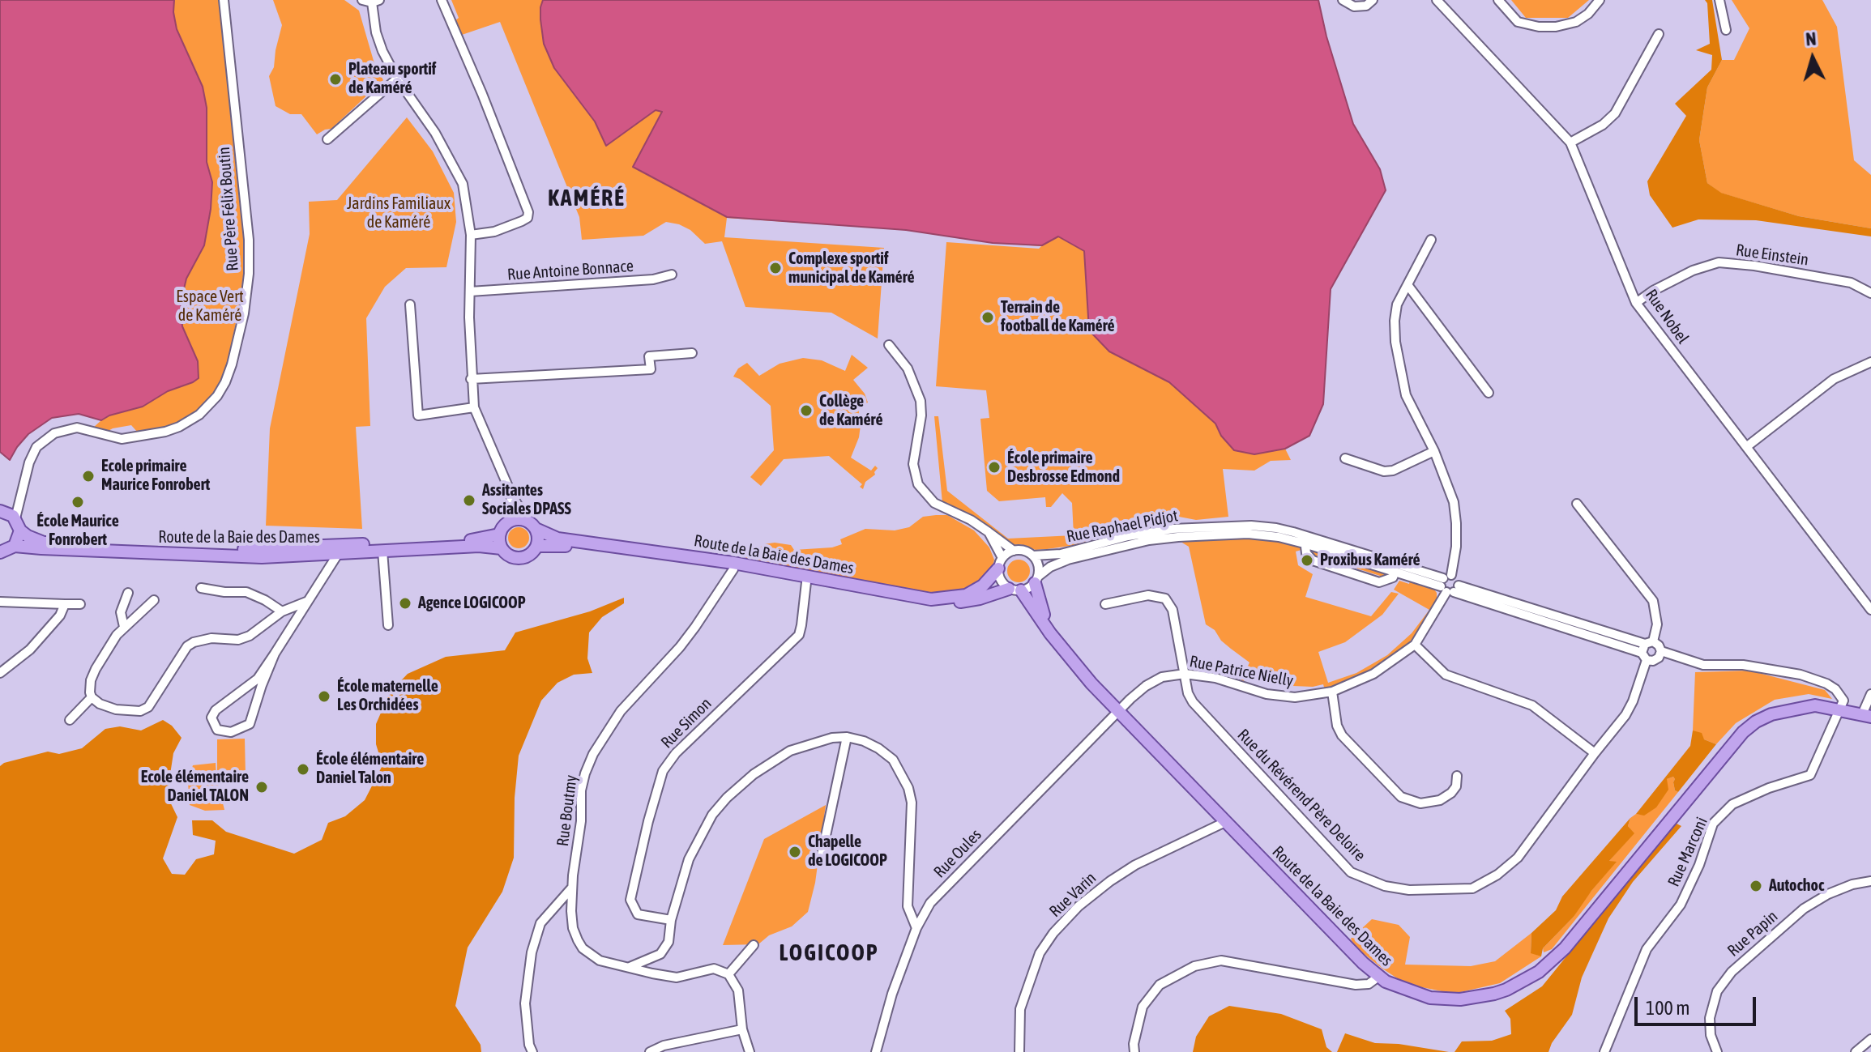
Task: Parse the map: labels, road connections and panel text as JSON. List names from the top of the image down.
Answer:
{
  "streets": {
    "main road": ["Route de la Baie des Dames"],
    "street": [
      "Rue Père Félix Boutin",
      "Rue Einstein",
      "Rue Antoine Bonnace",
      "Rue Nobel",
      "Rue Raphael Pidjot",
      "Rue Patrice Nielly",
      "Rue Simon",
      "Rue du Révérend Père Deloire",
      "Rue Boutmy",
      "Rue Marconi",
      "Rue Oules",
      "Rue Varin",
      "Rue Papin"
    ]
  },
  "crossings": [
    ["Rue Père Félix Boutin", "Route de la Baie des Dames"],
    ["Rue Einstein", "Rue Nobel"],
    ["Rue Raphael Pidjot", "Route de la Baie des Dames"],
    ["Rue Raphael Pidjot", "Rue Patrice Nielly"],
    ["Rue Raphael Pidjot", "Rue du Révérend Père Deloire"],
    ["Route de la Baie des Dames", "Rue Patrice Nielly"],
    ["Route de la Baie des Dames", "Rue Simon"],
    ["Route de la Baie des Dames", "Rue Boutmy"],
    ["Route de la Baie des Dames", "Rue Marconi"],
    ["Route de la Baie des Dames", "Rue Oules"],
    ["Route de la Baie des Dames", "Rue Varin"],
    ["Rue Patrice Nielly", "Rue du Révérend Père Deloire"],
    ["Rue Patrice Nielly", "Rue Oules"]
  ],
  "districts": ["KAMÉRÉ", "LOGICOOP"],
  "parks": ["Jardins Familiaux de Kaméré", "Espace Vert de Kaméré"],
  "places": [
    "Plateau sportif de Kaméré",
    "Complexe sportif municipal de Kaméré",
    "Terrain de football de Kaméré",
    "Collège de Kaméré",
    "École primaire Desbrosse Edmond",
    "Ecole primaire Maurice Fonrobert",
    "Assitantes Sociales DPASS",
    "École Maurice Fonrobert",
    "Proxibus Kaméré",
    "Agence LOGICOOP",
    "École maternelle Les Orchidées",
    "École élémentaire Daniel Talon",
    "Ecole élémentaire Daniel TALON",
    "Chapelle de LOGICOOP",
    "Autochoc"
  ],
  "scale_bar": "100 m",
  "north": "top"
}
